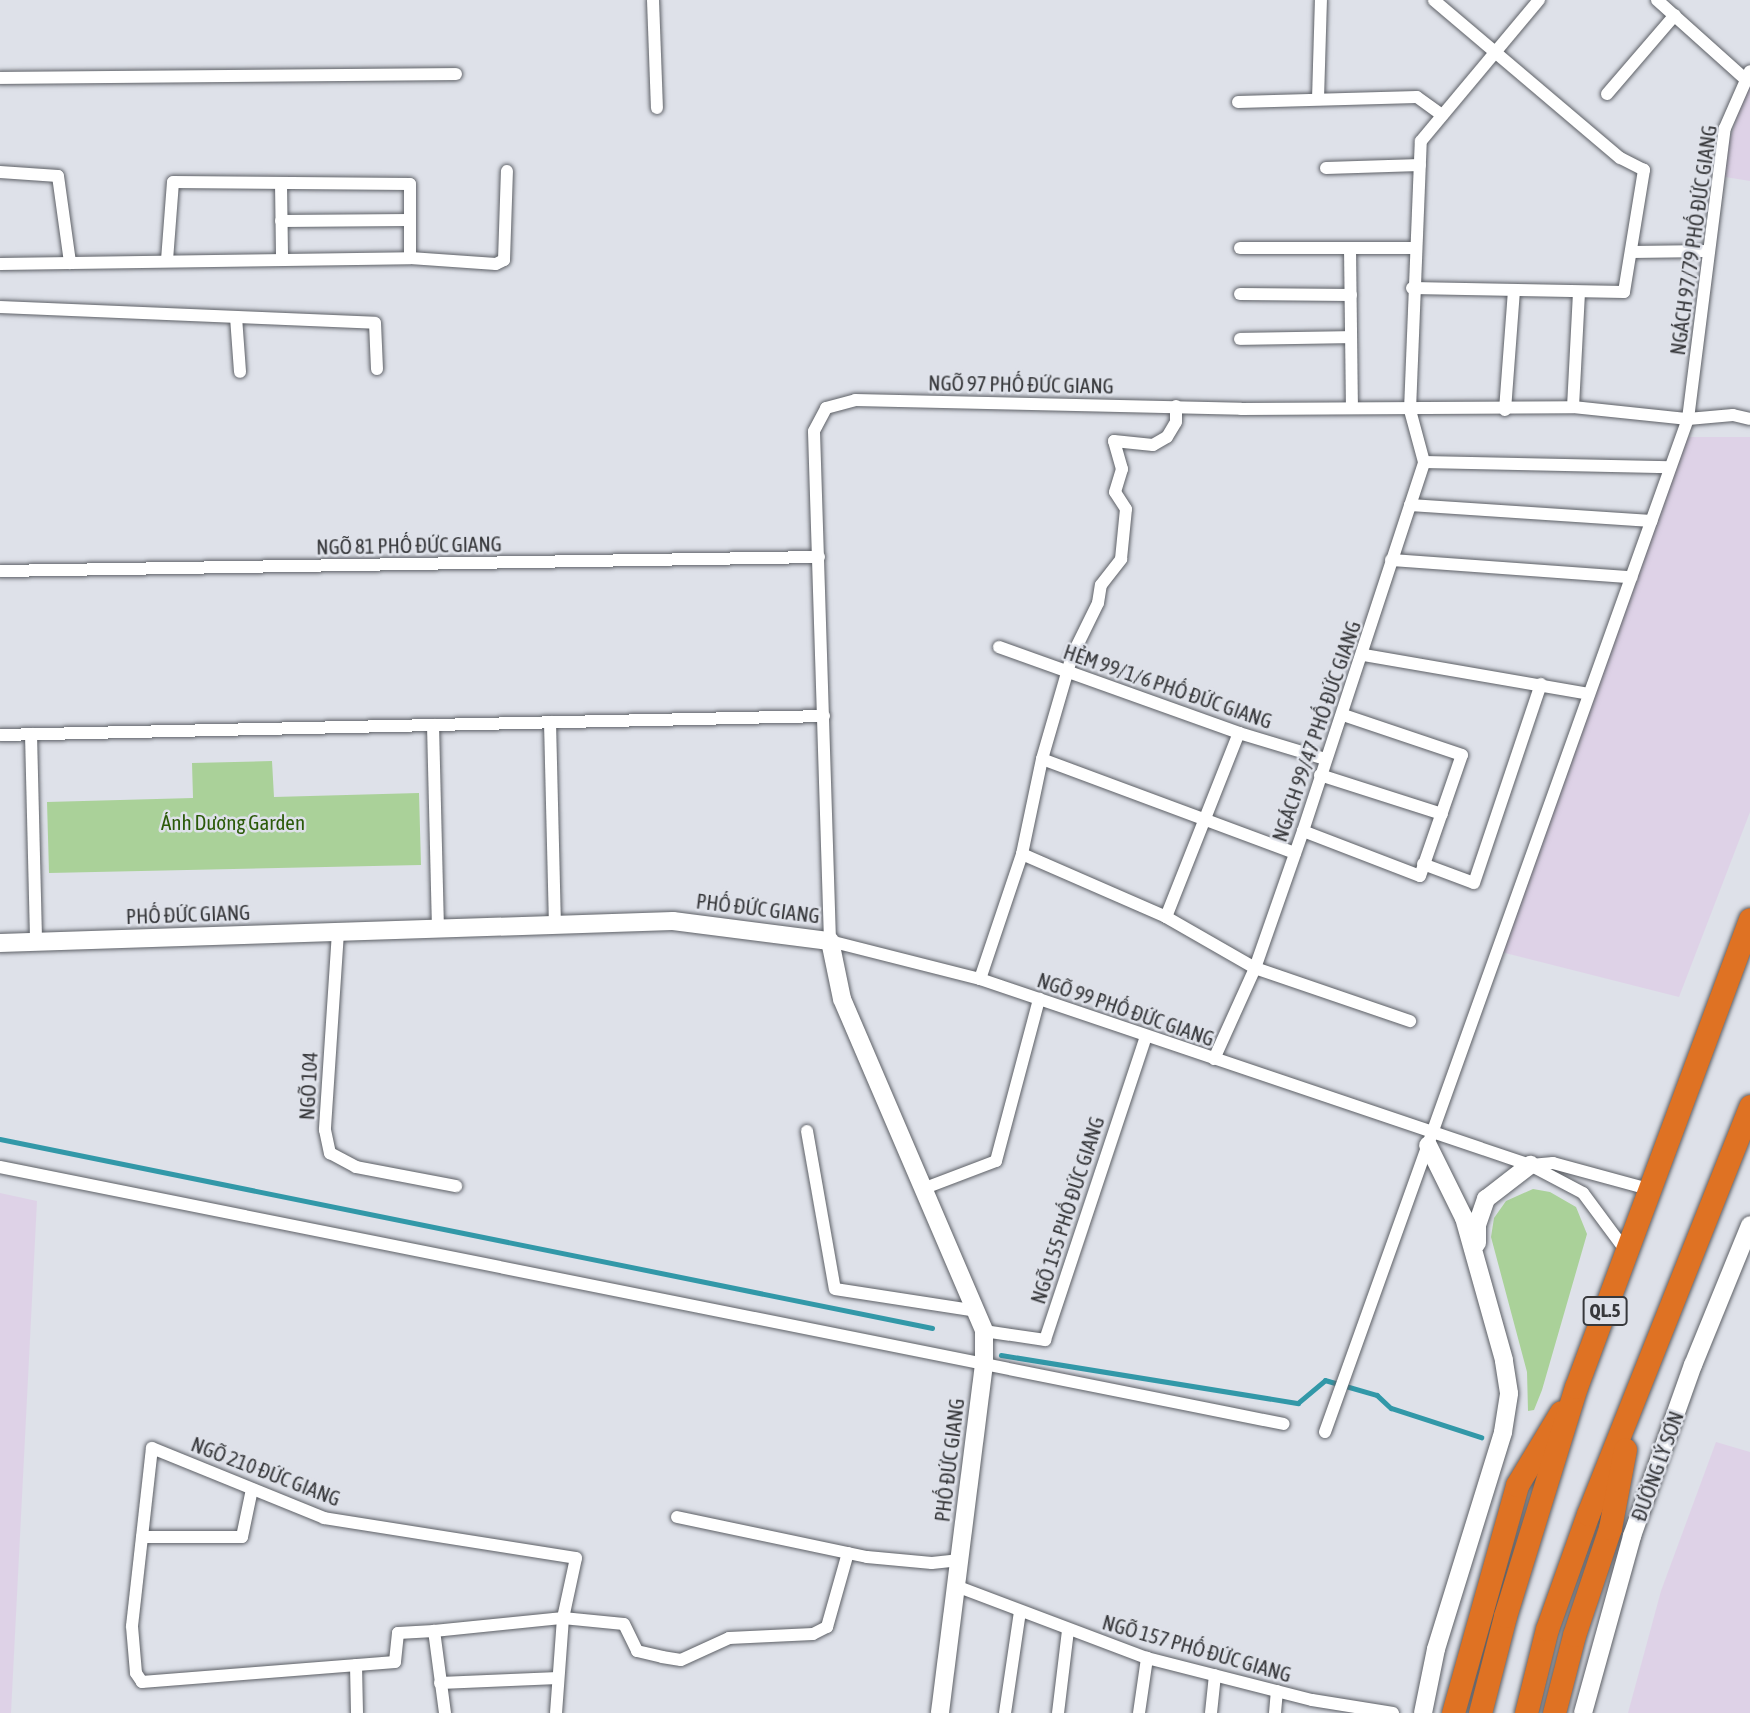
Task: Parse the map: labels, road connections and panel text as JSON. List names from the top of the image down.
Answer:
{
  "streets": {
    "highway": ["QL.5", "ĐƯỜNG LÝ SƠN"],
    "street": [
      "NGÁCH 97/79 PHỐ ĐỨC GIANG",
      "NGÕ 97 PHỐ ĐỨC GIANG",
      "NGÕ 81 PHỐ ĐỨC GIANG",
      "HẺM 99/1/6 PHỐ ĐỨC GIANG",
      "NGÁCH 99/47 PHỐ ĐỨC GIANG",
      "PHỐ ĐỨC GIANG",
      "NGÕ 99 PHỐ ĐỨC GIANG",
      "NGÕ 104",
      "NGÕ 155 PHỐ ĐỨC GIANG",
      "NGÕ 210 ĐỨC GIANG",
      "NGÕ 157 PHỐ ĐỨC GIANG"
    ]
  },
  "crossings": [
    ["NGÁCH 97/79 PHỐ ĐỨC GIANG", "NGÕ 97 PHỐ ĐỨC GIANG"],
    ["NGÁCH 97/79 PHỐ ĐỨC GIANG", "NGÕ 99 PHỐ ĐỨC GIANG"],
    ["NGÕ 97 PHỐ ĐỨC GIANG", "NGÕ 81 PHỐ ĐỨC GIANG"],
    ["NGÕ 97 PHỐ ĐỨC GIANG", "PHỐ ĐỨC GIANG"],
    ["NGÕ 97 PHỐ ĐỨC GIANG", "NGÕ 99 PHỐ ĐỨC GIANG"],
    ["HẺM 99/1/6 PHỐ ĐỨC GIANG", "NGÁCH 99/47 PHỐ ĐỨC GIANG"],
    ["NGÁCH 99/47 PHỐ ĐỨC GIANG", "NGÕ 99 PHỐ ĐỨC GIANG"],
    ["PHỐ ĐỨC GIANG", "NGÕ 99 PHỐ ĐỨC GIANG"],
    ["PHỐ ĐỨC GIANG", "NGÕ 104"],
    ["PHỐ ĐỨC GIANG", "NGÕ 155 PHỐ ĐỨC GIANG"],
    ["PHỐ ĐỨC GIANG", "NGÕ 157 PHỐ ĐỨC GIANG"],
    ["NGÕ 99 PHỐ ĐỨC GIANG", "NGÕ 155 PHỐ ĐỨC GIANG"]
  ],
  "parks": ["Ánh Dương Garden"]
}
